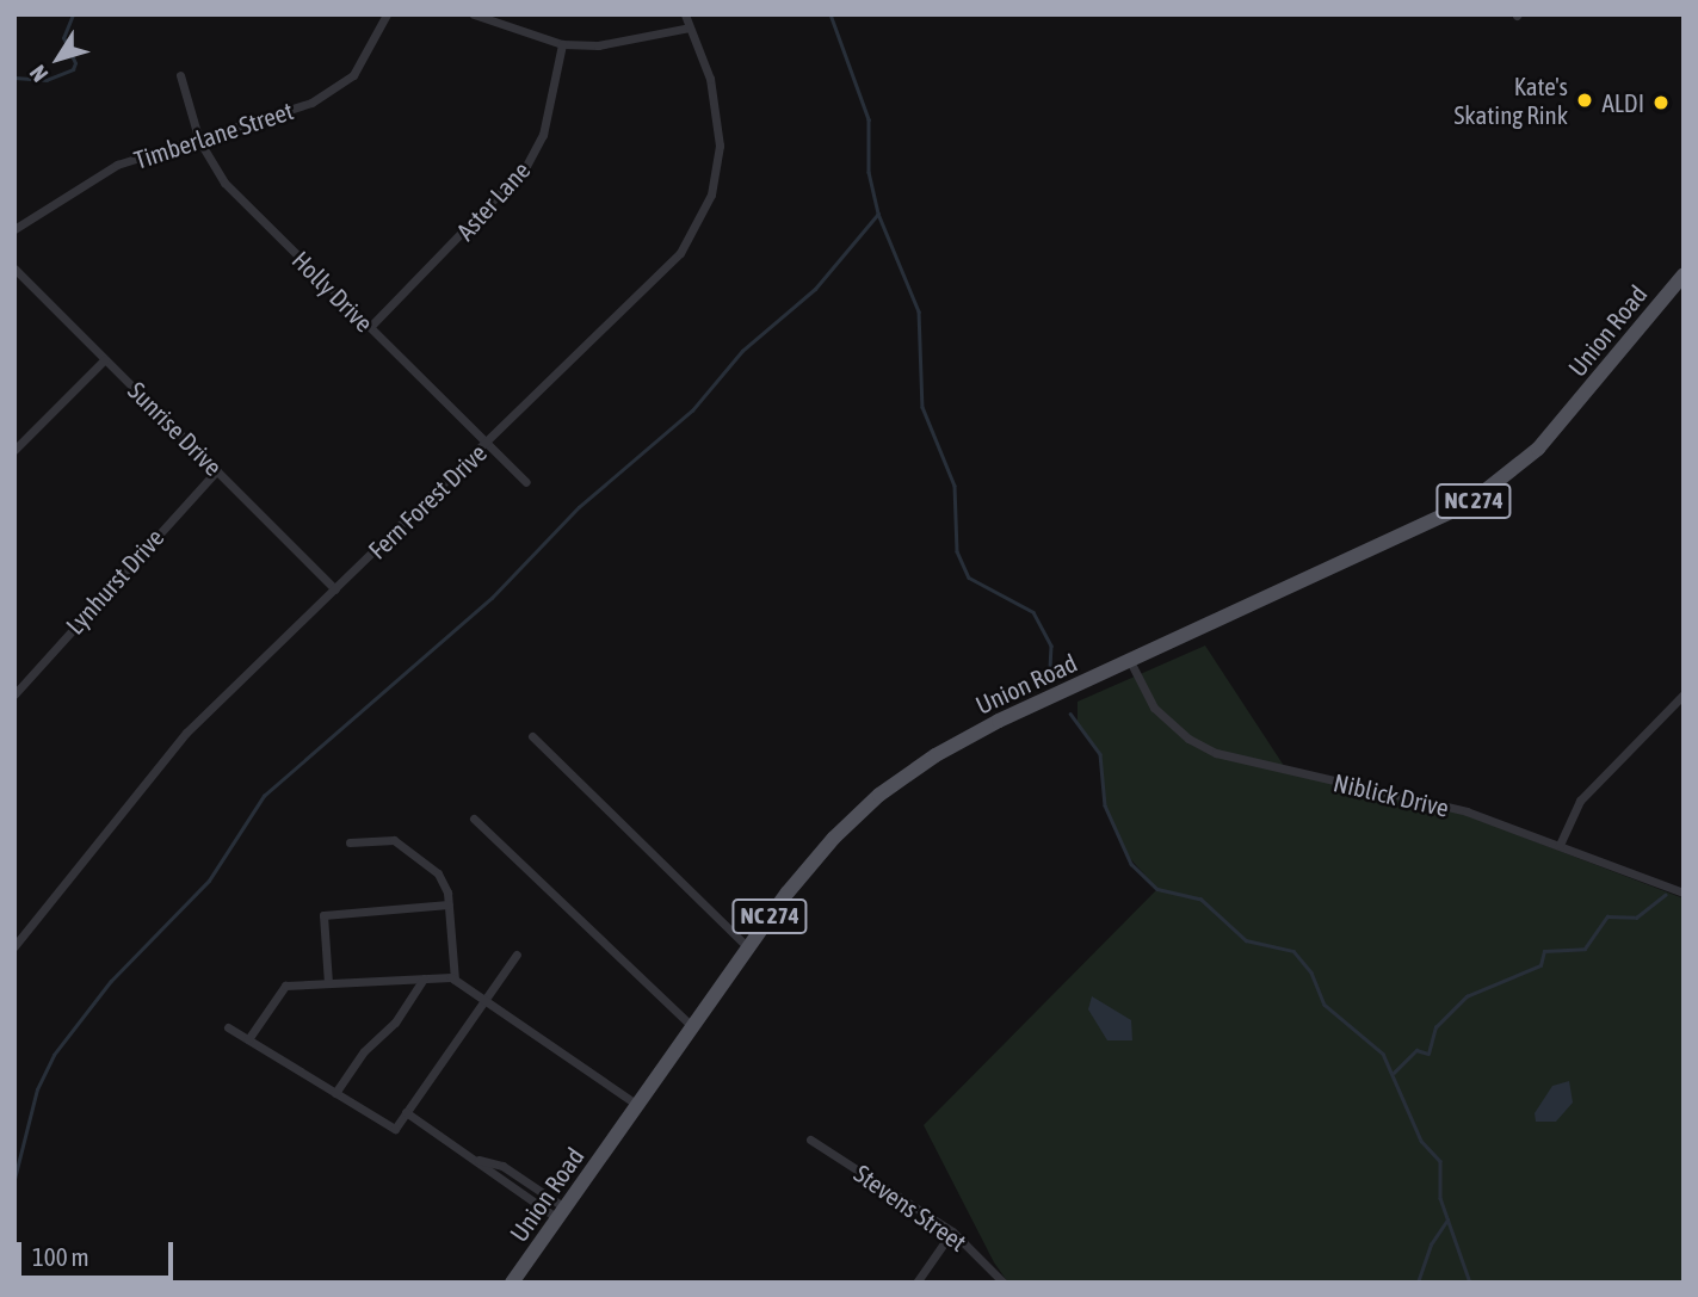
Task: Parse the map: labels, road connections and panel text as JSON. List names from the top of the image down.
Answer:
{
  "streets": {
    "main road": ["Union Road", "NC 274"],
    "street": [
      "Timberlane Street",
      "Aster Lane",
      "Holly Drive",
      "Sunrise Drive",
      "Fern Forest Drive",
      "Lynhurst Drive",
      "Niblick Drive",
      "Stevens Street"
    ]
  },
  "crossings": [
    ["Timberlane Street", "Holly Drive"],
    ["Aster Lane", "Holly Drive"],
    ["Holly Drive", "Fern Forest Drive"],
    ["Union Road", "Niblick Drive"],
    ["Sunrise Drive", "Fern Forest Drive"],
    ["Sunrise Drive", "Lynhurst Drive"]
  ],
  "places": ["Kate's Skating Rink", "ALDI"],
  "scale_bar": "100 m",
  "north": "bottom left"
}
